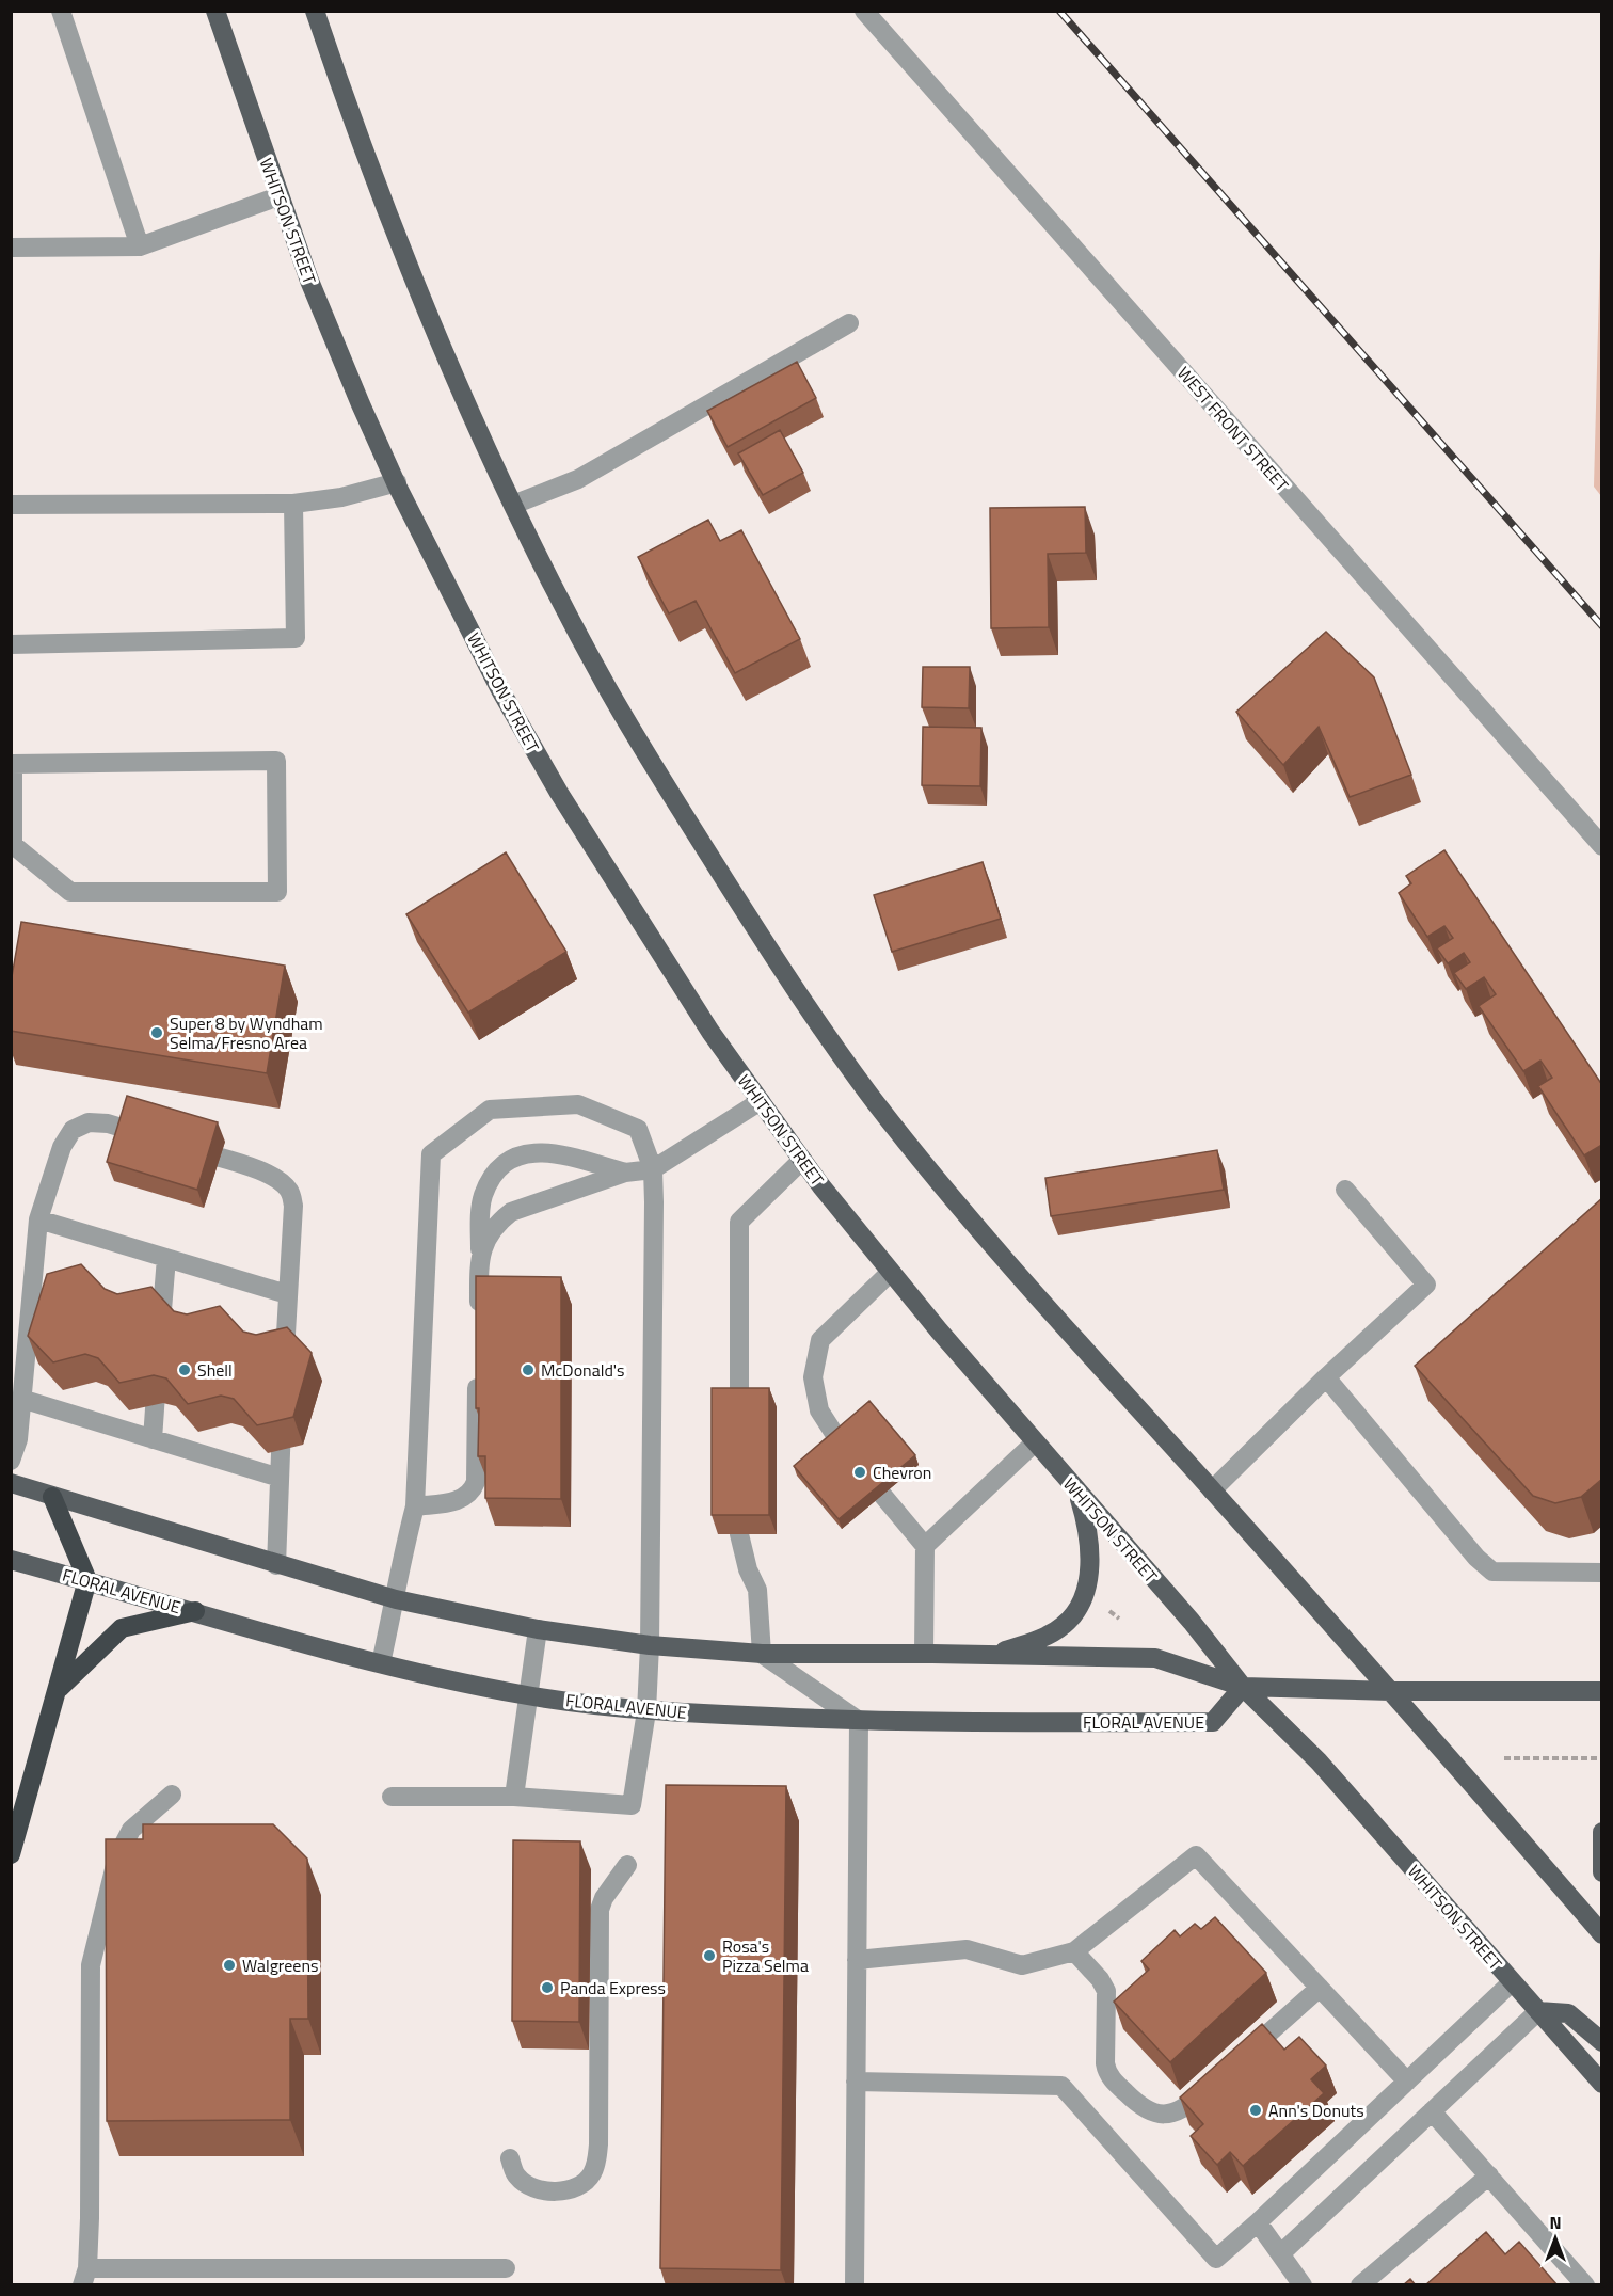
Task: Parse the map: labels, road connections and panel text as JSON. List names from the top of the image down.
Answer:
{
  "streets": {
    "main road": ["WHITSON STREET", "FLORAL AVENUE"],
    "street": ["WEST FRONT STREET"]
  },
  "crossings": [
    ["WHITSON STREET", "FLORAL AVENUE"]
  ],
  "places": [
    "Super 8 by Wyndham Selma/Fresno Area",
    "Shell",
    "McDonald's",
    "Chevron",
    "Rosa's Pizza Selma",
    "Walgreens",
    "Panda Express",
    "Ann's Donuts"
  ],
  "north": "top"
}
